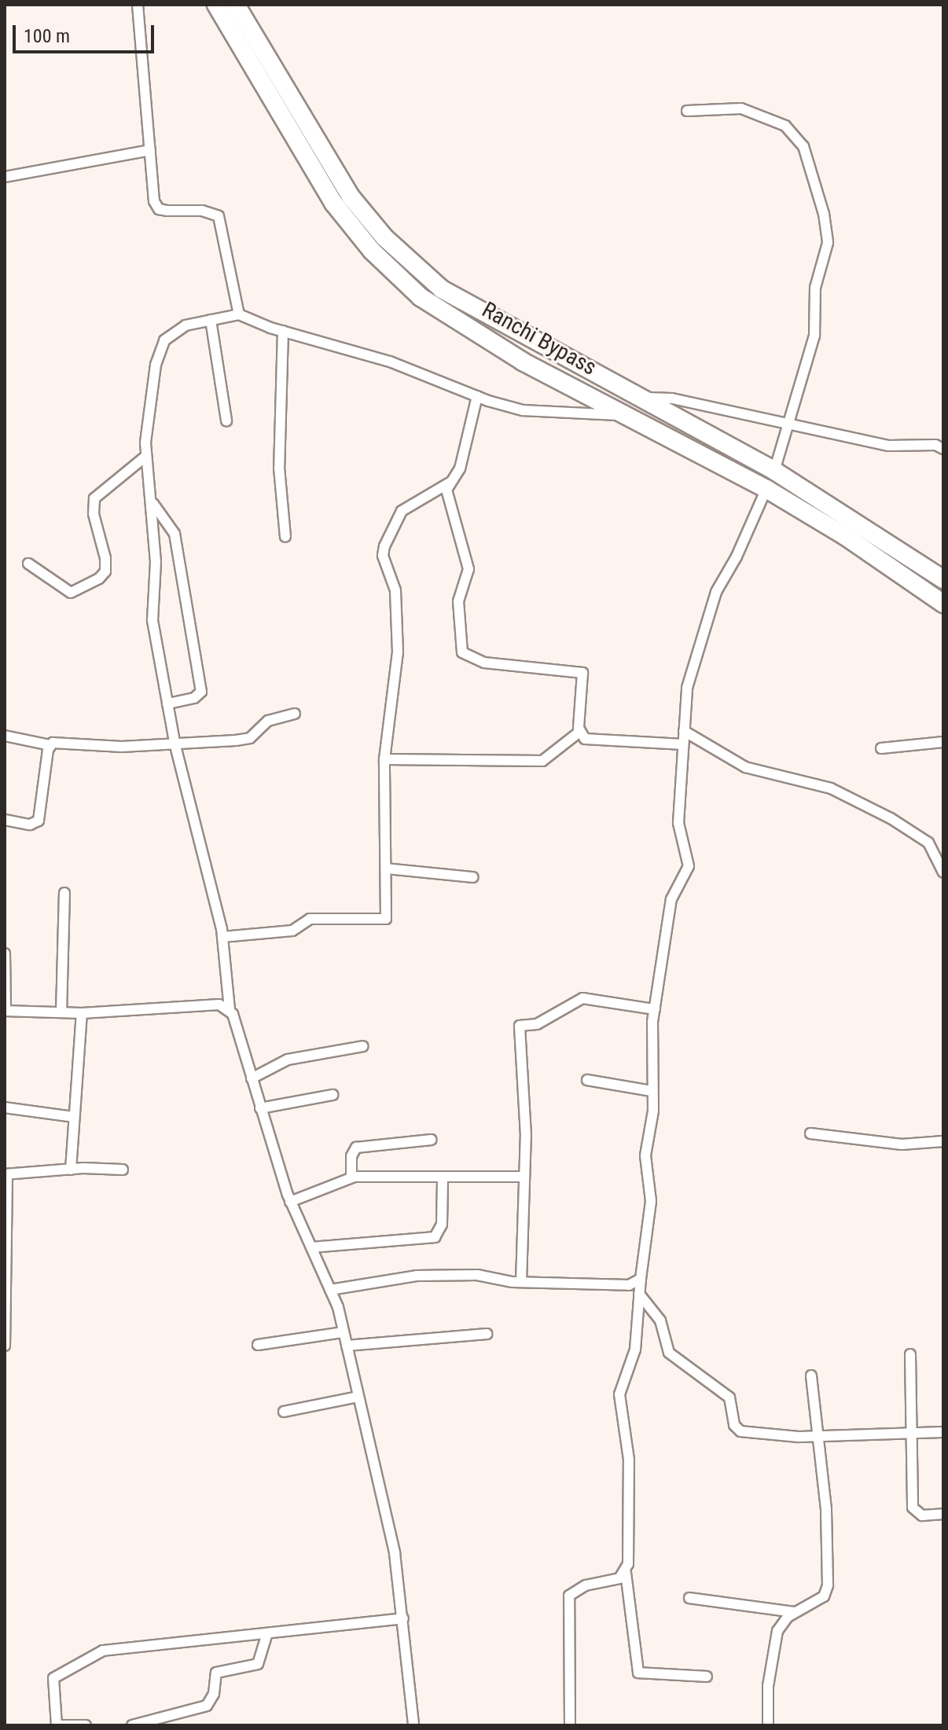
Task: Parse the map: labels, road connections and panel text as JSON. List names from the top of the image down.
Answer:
{
  "streets": {
    "highway": ["Ranchi Bypass"]
  },
  "scale_bar": "100 m"
}
